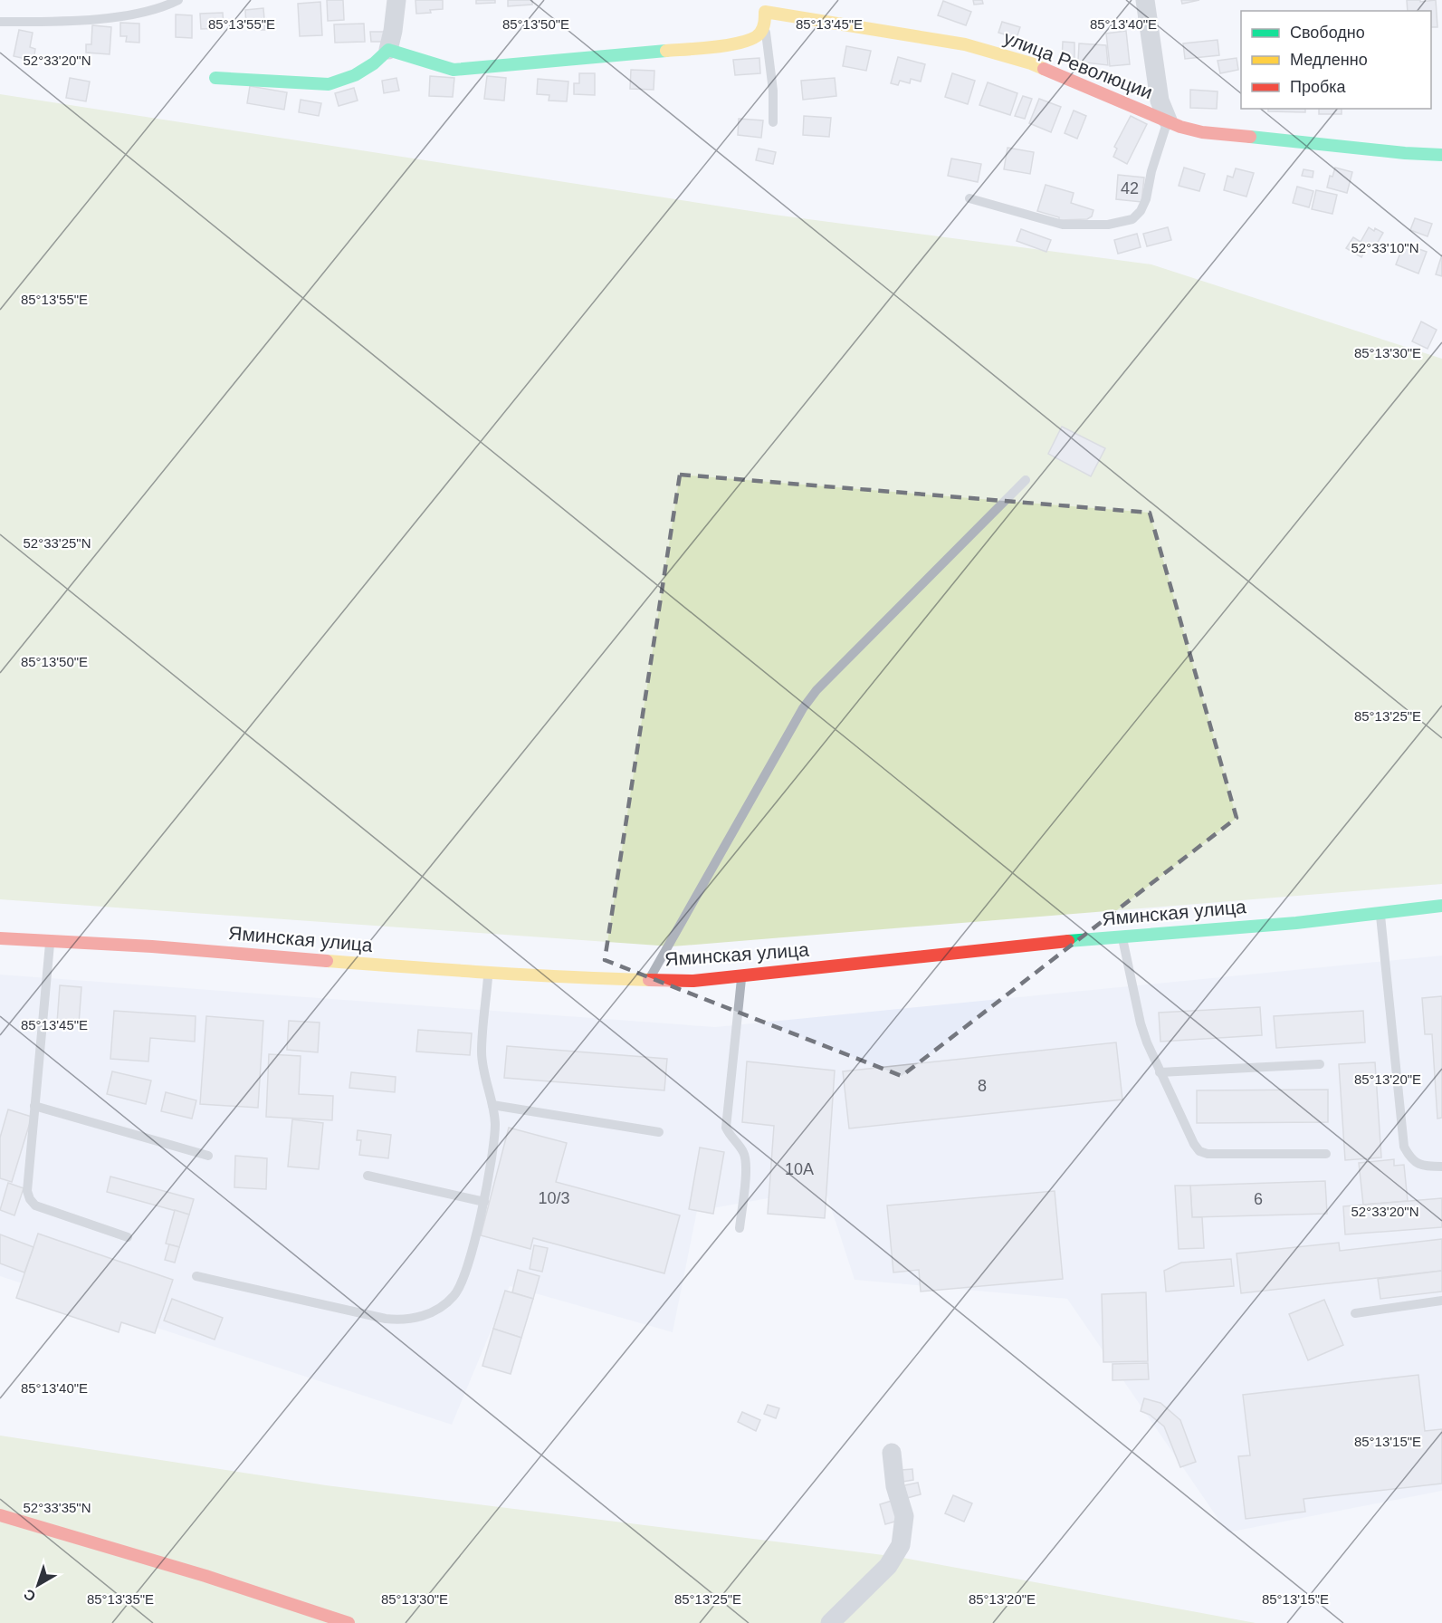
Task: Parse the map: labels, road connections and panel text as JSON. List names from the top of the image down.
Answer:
{
  "streets": {
    "street": ["улица Революции", "Яминская улица"]
  },
  "house_numbers": [
    "42",
    "8",
    "10А",
    "10/3",
    "6"
  ],
  "legend": ["Свободно", "Медленно", "Пробка"],
  "north": "bottom left",
  "coordinates": [
    "85°13'55\"E",
    "85°13'50\"E",
    "85°13'45\"E",
    "85°13'40\"E",
    "52°33'20\"N",
    "52°33'10\"N",
    "85°13'30\"E",
    "52°33'25\"N",
    "85°13'25\"E",
    "85°13'20\"E",
    "85°13'15\"E",
    "52°33'35\"N",
    "85°13'35\"E"
  ]
}
